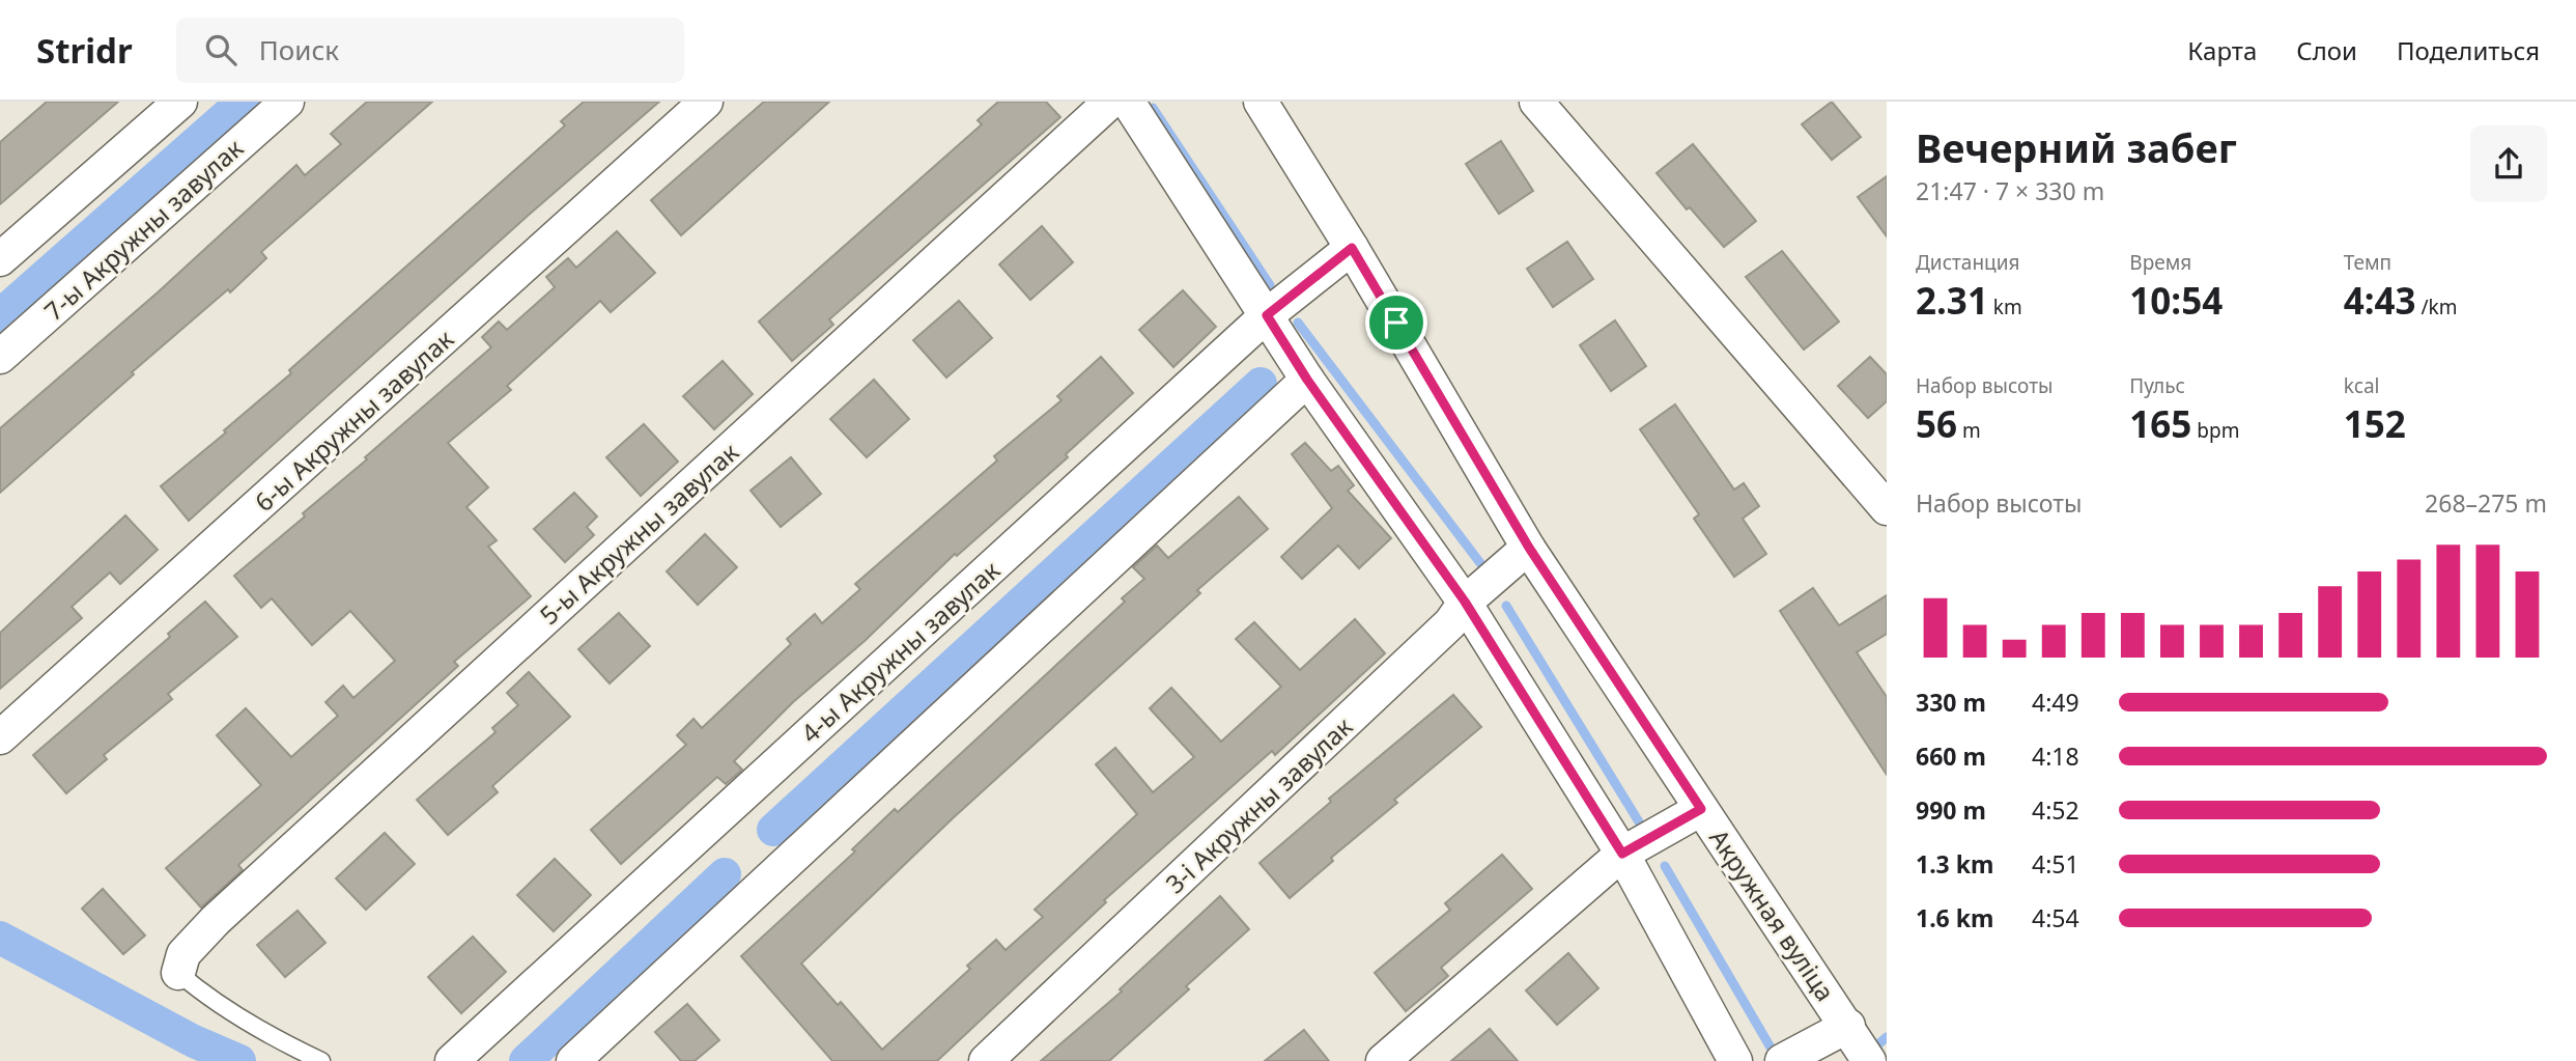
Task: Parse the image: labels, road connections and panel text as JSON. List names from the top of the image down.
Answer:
{
  "streets": {
    "street": [
      "7-ы Акружны завулак",
      "6-ы Акружны завулак",
      "5-ы Акружны завулак",
      "4-ы Акружны завулак",
      "3-і Акружны завулак",
      "Акружная вуліца"
    ]
  },
  "crossings": [
    ["4-ы Акружны завулак", "Акружная вуліца"],
    ["3-і Акружны завулак", "Акружная вуліца"]
  ],
  "page": {
    "header": "Stridr",
    "search": "Поиск",
    "nav": ["Карта", "Слои", "Поделиться"],
    "heading": ["Вечерний забег", "21:47 · 7 × 330 m"],
    "stats": [
      ["Дистанция", "2.31 km"],
      ["Время", "10:54"],
      ["Темп", "4:43 /km"],
      ["Набор высоты", "56 m"],
      ["Пульс", "165 bpm"],
      ["kcal", "152"]
    ],
    "chart": ["Набор высоты", "268–275 m"],
    "list": [
      {
        "name": "330 m",
        "note": "4:49"
      },
      {
        "name": "660 m",
        "note": "4:18"
      },
      {
        "name": "990 m",
        "note": "4:52"
      },
      {
        "name": "1.3 km",
        "note": "4:51"
      },
      {
        "name": "1.6 km",
        "note": "4:54"
      }
    ]
  }
}
